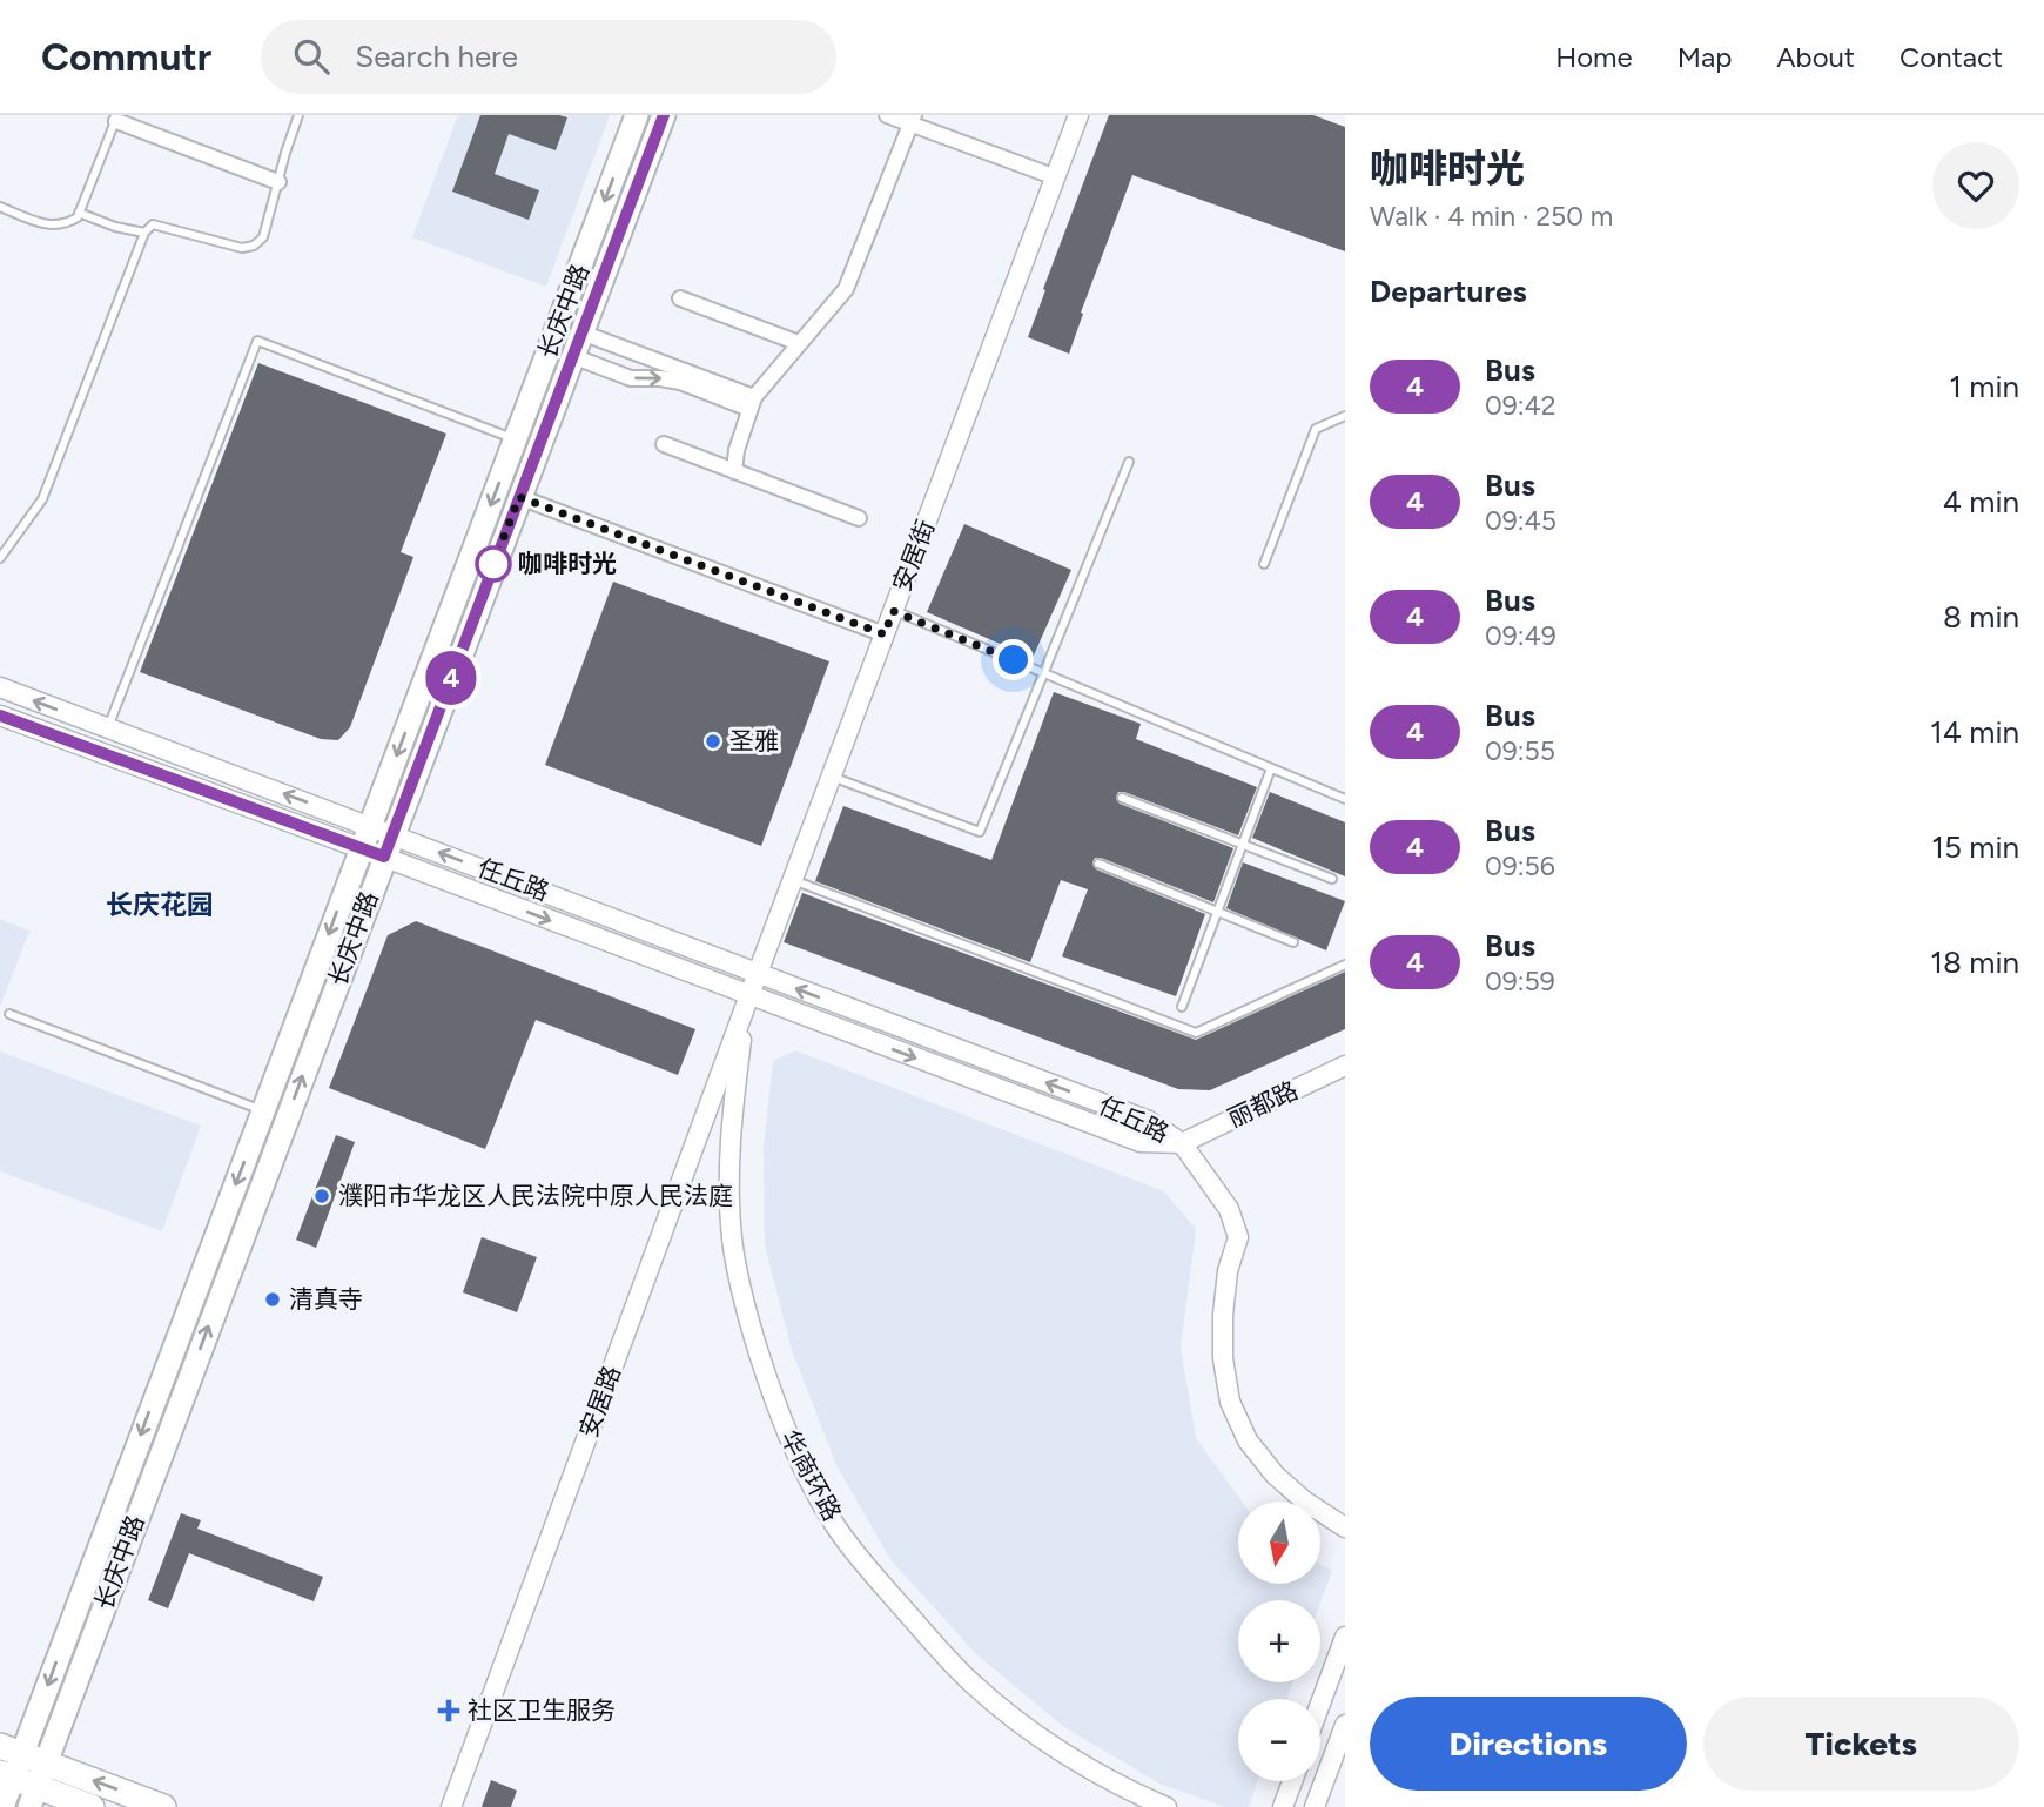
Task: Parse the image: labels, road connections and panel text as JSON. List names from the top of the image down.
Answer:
{
  "streets": {
    "main road": ["长庆中路"],
    "street": [
      "安居街",
      "任丘路",
      "丽都路",
      "安居路",
      "华商环路"
    ]
  },
  "crossings": [
    ["长庆中路", "任丘路"],
    ["安居街", "任丘路"],
    ["安居街", "安居路"],
    ["安居街", "华商环路"],
    ["任丘路", "丽都路"],
    ["任丘路", "安居路"],
    ["任丘路", "华商环路"],
    ["安居路", "华商环路"]
  ],
  "districts": ["长庆花园"],
  "places": {
    "other": [
      "咖啡时光",
      "圣雅",
      "濮阳市华龙区人民法院中原人民法庭",
      "清真寺"
    ],
    "health": ["社区卫生服务"]
  },
  "lines": ["bus line 4"],
  "north": "bottom",
  "page": {
    "header": "Commutr",
    "search": "Search here",
    "nav": [
      "Home",
      "Map",
      "About",
      "Contact"
    ],
    "on_map": "4",
    "heading": [
      ["咖啡时光", "Walk · 4 min · 250 m"],
      "Departures"
    ],
    "list": [
      {
        "mark": "4",
        "name": "Bus",
        "note": "09:42",
        "value": "1 min"
      },
      {
        "mark": "4",
        "name": "Bus",
        "note": "09:45",
        "value": "4 min"
      },
      {
        "mark": "4",
        "name": "Bus",
        "note": "09:49",
        "value": "8 min"
      },
      {
        "mark": "4",
        "name": "Bus",
        "note": "09:55",
        "value": "14 min"
      },
      {
        "mark": "4",
        "name": "Bus",
        "note": "09:56",
        "value": "15 min"
      },
      {
        "mark": "4",
        "name": "Bus",
        "note": "09:59",
        "value": "18 min"
      }
    ],
    "map_buttons": ["+", "−"],
    "buttons": ["Directions", "Tickets"]
  }
}
